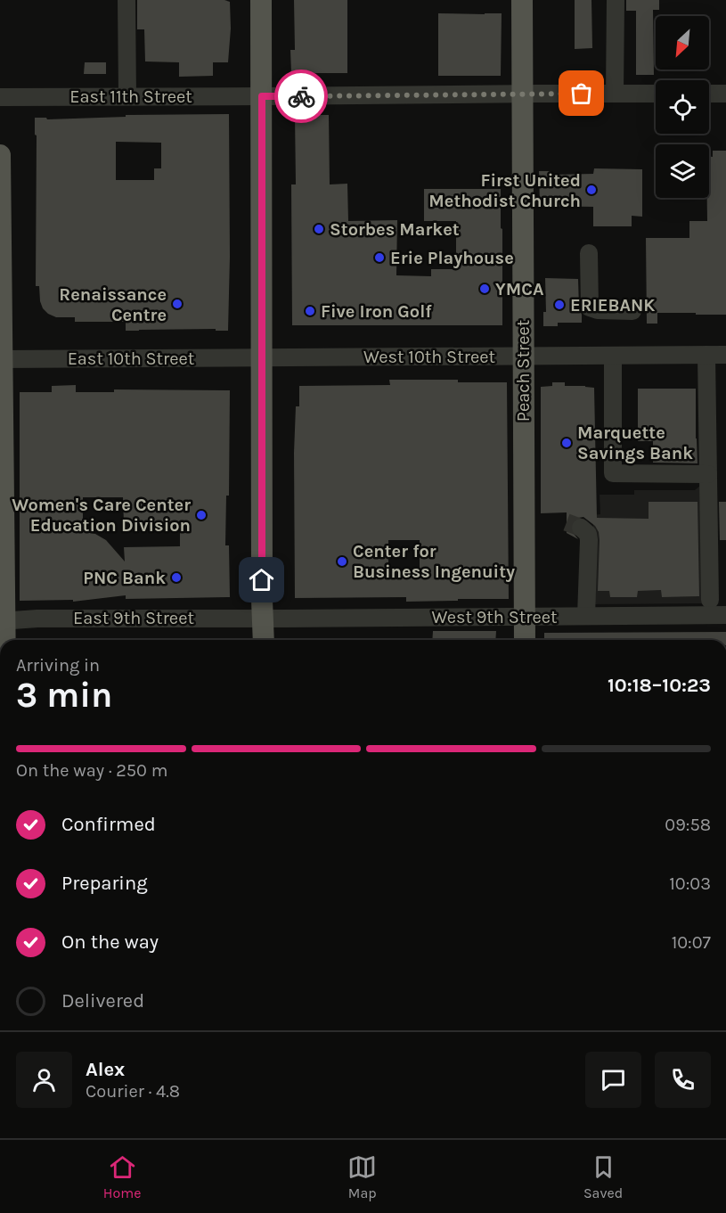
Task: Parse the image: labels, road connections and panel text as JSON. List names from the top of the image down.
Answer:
{
  "streets": {
    "main road": ["Peach Street"],
    "street": [
      "East 11th Street",
      "West 10th Street",
      "East 10th Street",
      "West 9th Street",
      "East 9th Street"
    ]
  },
  "crossings": [
    ["East 11th Street", "Peach Street"],
    ["West 10th Street", "East 10th Street"],
    ["West 10th Street", "Peach Street"],
    ["Peach Street", "West 9th Street"],
    ["West 9th Street", "East 9th Street"]
  ],
  "places": [
    "First United Methodist Church",
    "Storbes Market",
    "Erie Playhouse",
    "YMCA",
    "Renaissance Centre",
    "ERIEBANK",
    "Five Iron Golf",
    "Marquette Savings Bank",
    "Women's Care Center Education Division",
    "Center for Business Ingenuity",
    "PNC Bank"
  ],
  "north": "bottom left",
  "page": {
    "heading": ["3 min", "Arriving in", "10:18–10:23"],
    "panel": ["Alex", "Courier · 4.8"],
    "bar": "On the way · 250 m",
    "list": [
      ["Confirmed", "09:58"],
      ["Preparing", "10:03"],
      ["On the way", "10:07"],
      "Delivered"
    ],
    "tabs": ["Home", "Map", "Saved"]
  }
}
